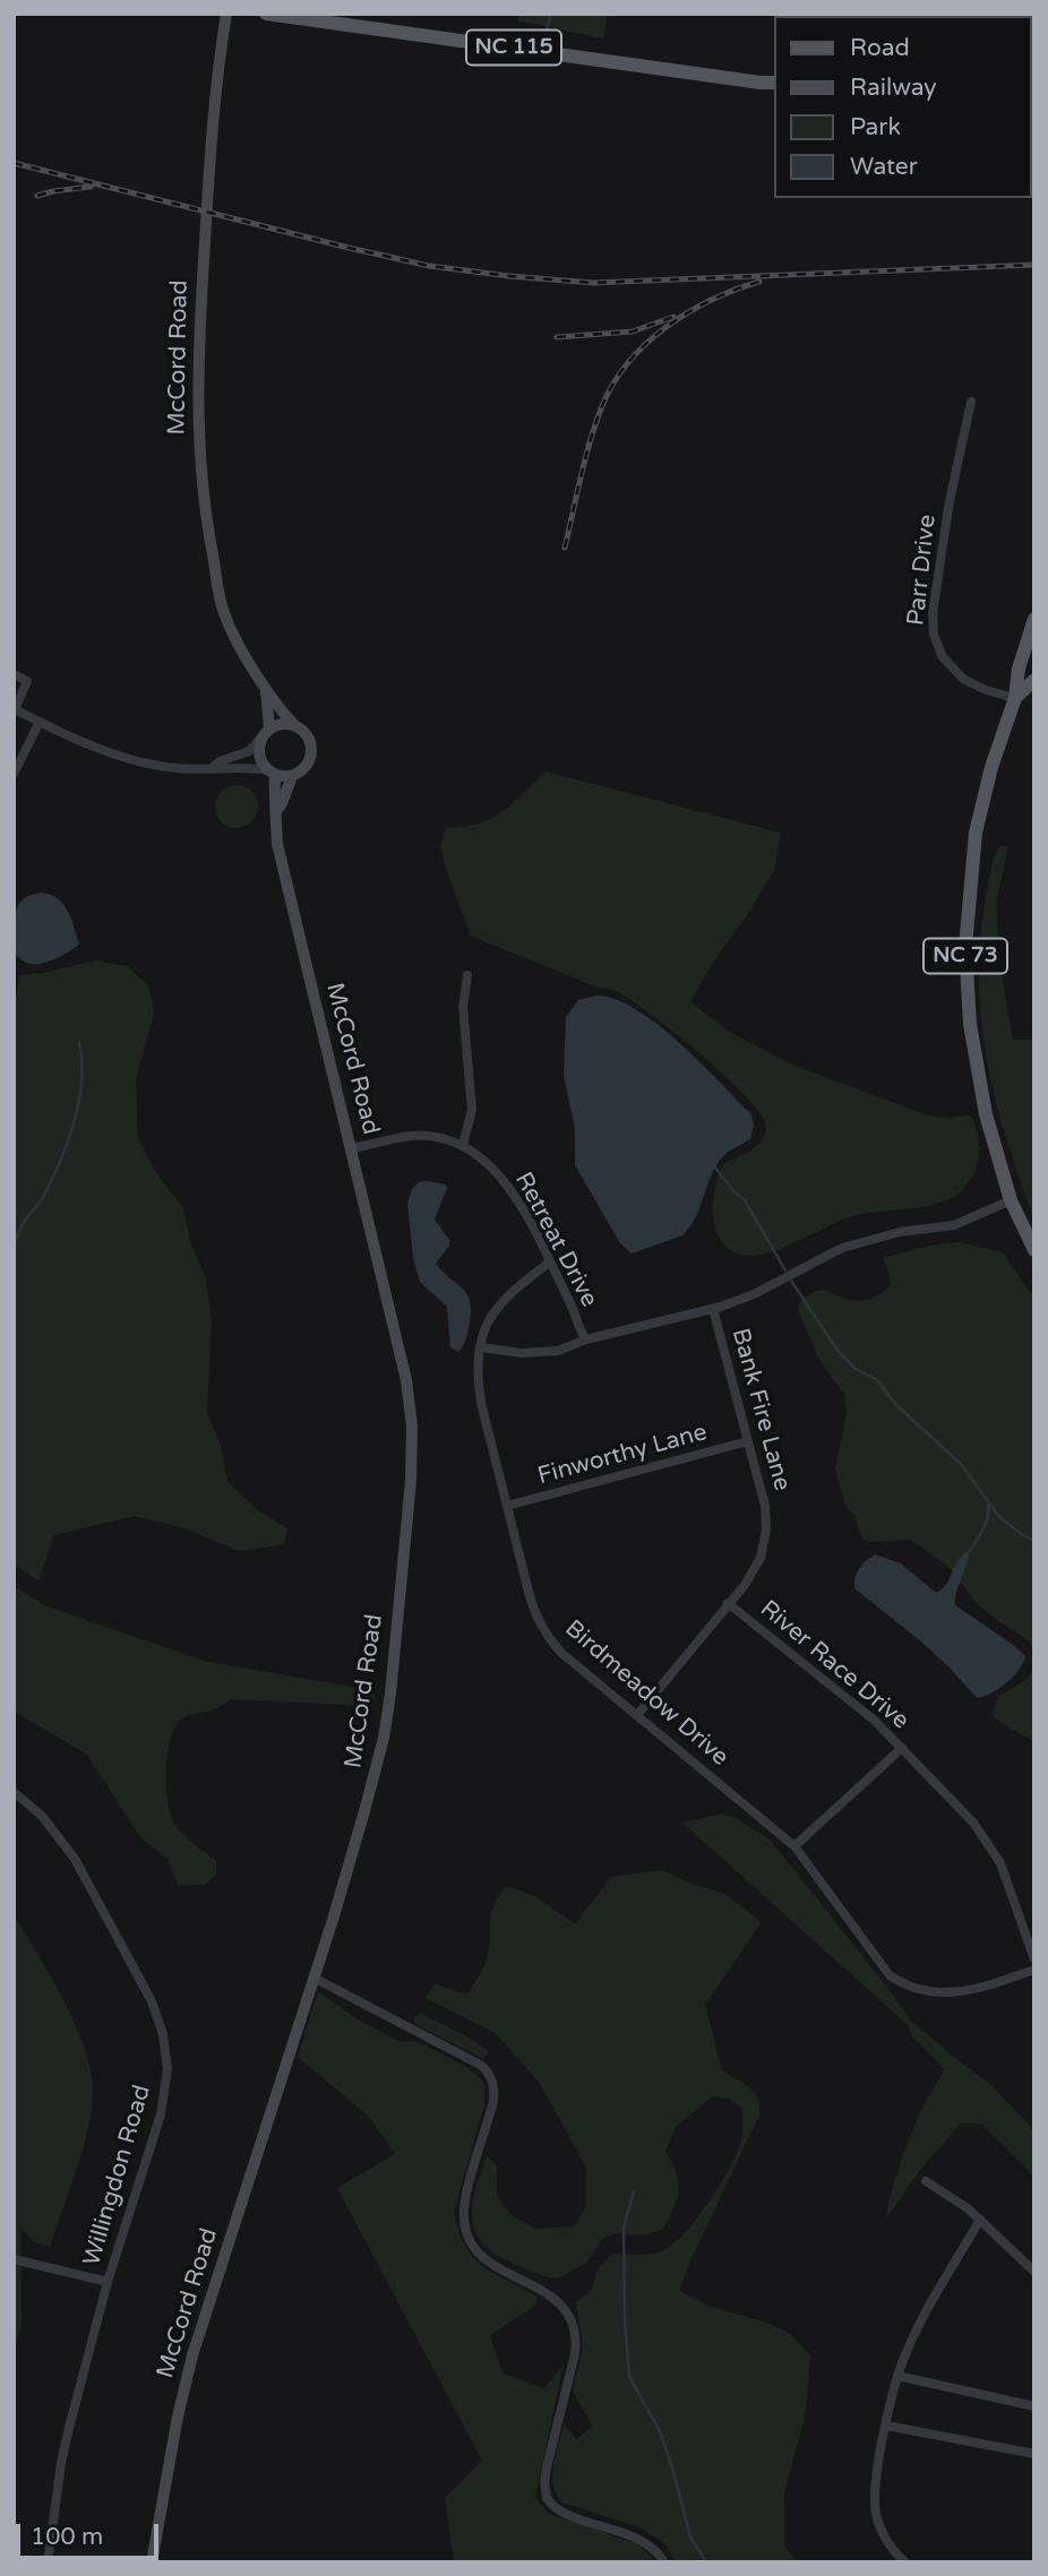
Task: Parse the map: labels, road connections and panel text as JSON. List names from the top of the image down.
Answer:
{
  "streets": {
    "main road": ["NC 115", "NC 73"],
    "street": [
      "McCord Road",
      "Parr Drive",
      "Retreat Drive",
      "Bank Fire Lane",
      "Finworthy Lane",
      "River Race Drive",
      "Birdmeadow Drive",
      "Willingdon Road"
    ]
  },
  "crossings": [
    ["McCord Road", "Retreat Drive"],
    ["Parr Drive", "NC 73"],
    ["Retreat Drive", "Birdmeadow Drive"],
    ["Bank Fire Lane", "Finworthy Lane"],
    ["Bank Fire Lane", "River Race Drive"],
    ["Bank Fire Lane", "Birdmeadow Drive"],
    ["Finworthy Lane", "Birdmeadow Drive"]
  ],
  "legend": [
    "Road",
    "Railway",
    "Park",
    "Water"
  ],
  "scale_bar": "100 m"
}
